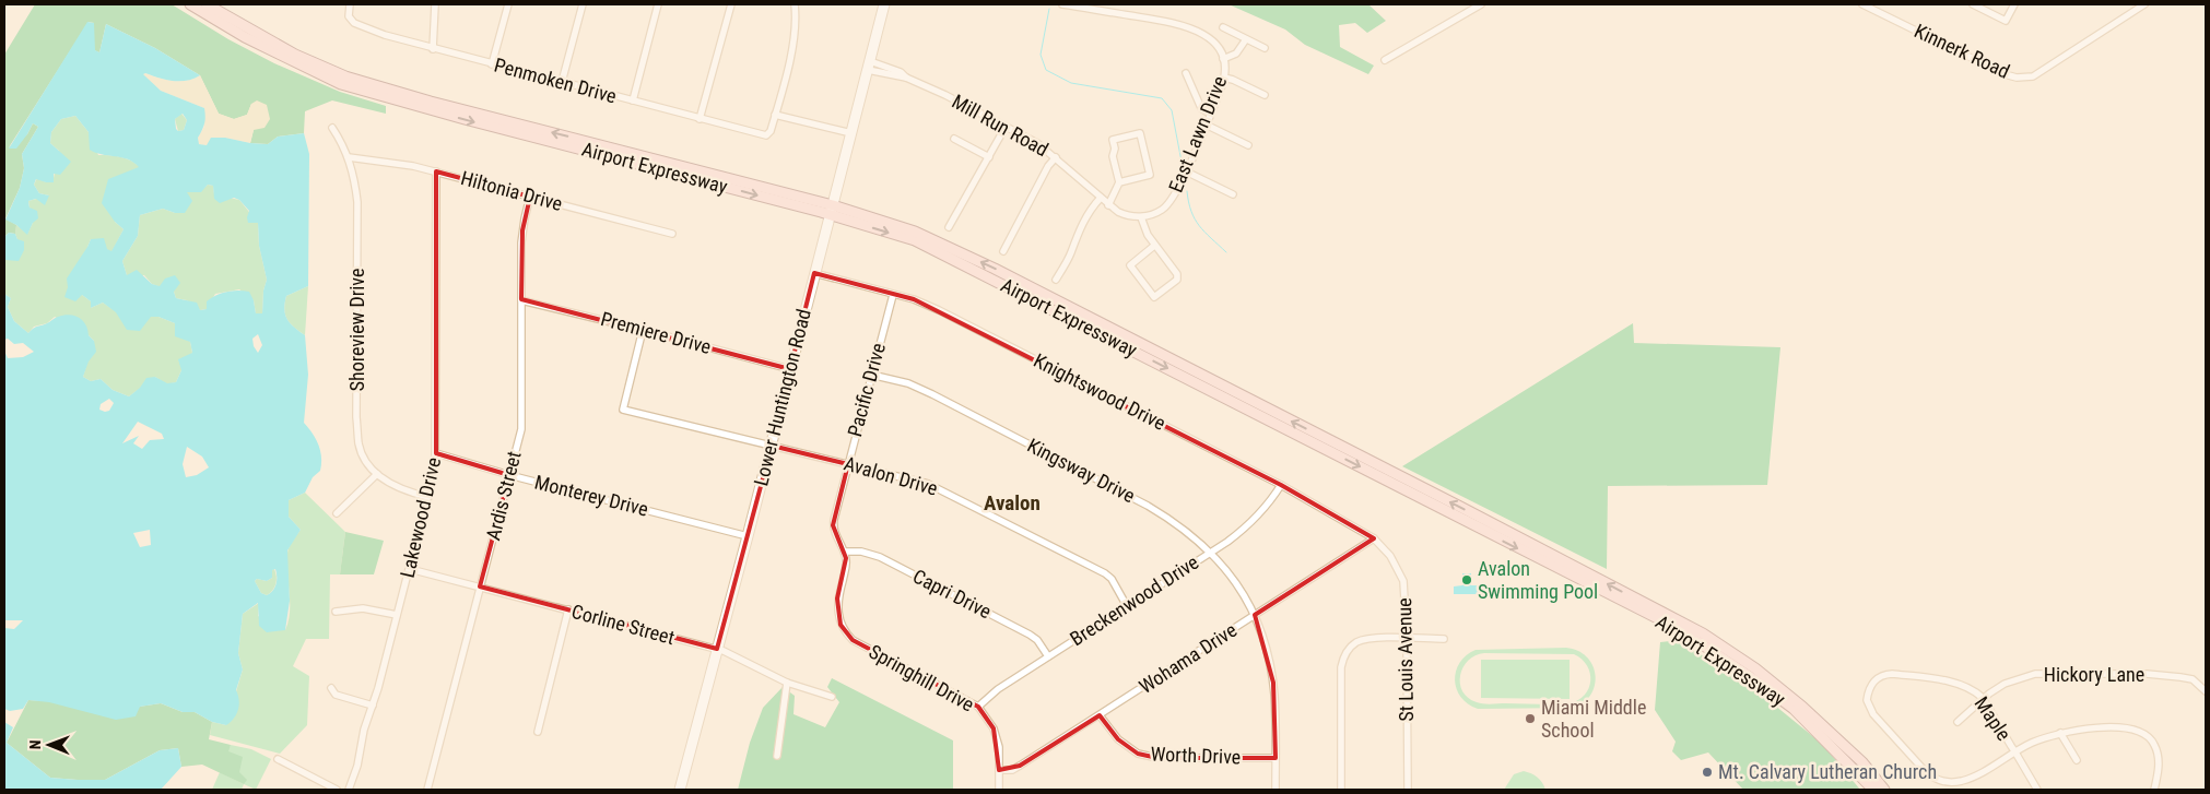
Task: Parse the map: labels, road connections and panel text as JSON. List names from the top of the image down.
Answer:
{
  "streets": {
    "main road": ["Airport Expressway", "Lower Huntington Road"],
    "street": [
      "Kinnerk Road",
      "Penmoken Drive",
      "Mill Run Road",
      "East Lawn Drive",
      "Hiltonia Drive",
      "Shoreview Drive",
      "Premiere Drive",
      "Pacific Drive",
      "Knightswood Drive",
      "Kingsway Drive",
      "Avalon Drive",
      "Ardis Street",
      "Monterey Drive",
      "Lakewood Drive",
      "Capri Drive",
      "Breckenwood Drive",
      "Corline Street",
      "Wohama Drive",
      "St Louis Avenue",
      "Hickory Lane",
      "Springhill Drive",
      "Maple",
      "Worth Drive"
    ]
  },
  "crossings": [
    ["Mill Run Road", "East Lawn Drive"],
    ["Mill Run Road", "Lower Huntington Road"],
    ["Airport Expressway", "Lower Huntington Road"],
    ["Hiltonia Drive", "Shoreview Drive"],
    ["Hiltonia Drive", "Ardis Street"],
    ["Hiltonia Drive", "Lakewood Drive"],
    ["Shoreview Drive", "Lakewood Drive"],
    ["Premiere Drive", "Lower Huntington Road"],
    ["Premiere Drive", "Avalon Drive"],
    ["Premiere Drive", "Ardis Street"],
    ["Pacific Drive", "Knightswood Drive"],
    ["Pacific Drive", "Kingsway Drive"],
    ["Pacific Drive", "Avalon Drive"],
    ["Pacific Drive", "Capri Drive"],
    ["Pacific Drive", "Springhill Drive"],
    ["Knightswood Drive", "Lower Huntington Road"],
    ["Knightswood Drive", "Breckenwood Drive"],
    ["Knightswood Drive", "Wohama Drive"],
    ["Knightswood Drive", "St Louis Avenue"],
    ["Lower Huntington Road", "Avalon Drive"],
    ["Lower Huntington Road", "Monterey Drive"],
    ["Lower Huntington Road", "Corline Street"],
    ["Kingsway Drive", "Breckenwood Drive"],
    ["Kingsway Drive", "Wohama Drive"],
    ["Kingsway Drive", "Worth Drive"],
    ["Avalon Drive", "Breckenwood Drive"],
    ["Ardis Street", "Monterey Drive"],
    ["Ardis Street", "Corline Street"],
    ["Monterey Drive", "Lakewood Drive"],
    ["Lakewood Drive", "Corline Street"],
    ["Capri Drive", "Breckenwood Drive"],
    ["Breckenwood Drive", "Springhill Drive"],
    ["Wohama Drive", "St Louis Avenue"],
    ["Wohama Drive", "Springhill Drive"],
    ["Wohama Drive", "Worth Drive"],
    ["Hickory Lane", "Maple"]
  ],
  "districts": ["Avalon"],
  "places": ["Avalon Swimming Pool", "Miami Middle School", "Mt. Calvary Lutheran Church"],
  "north": "left"
}
